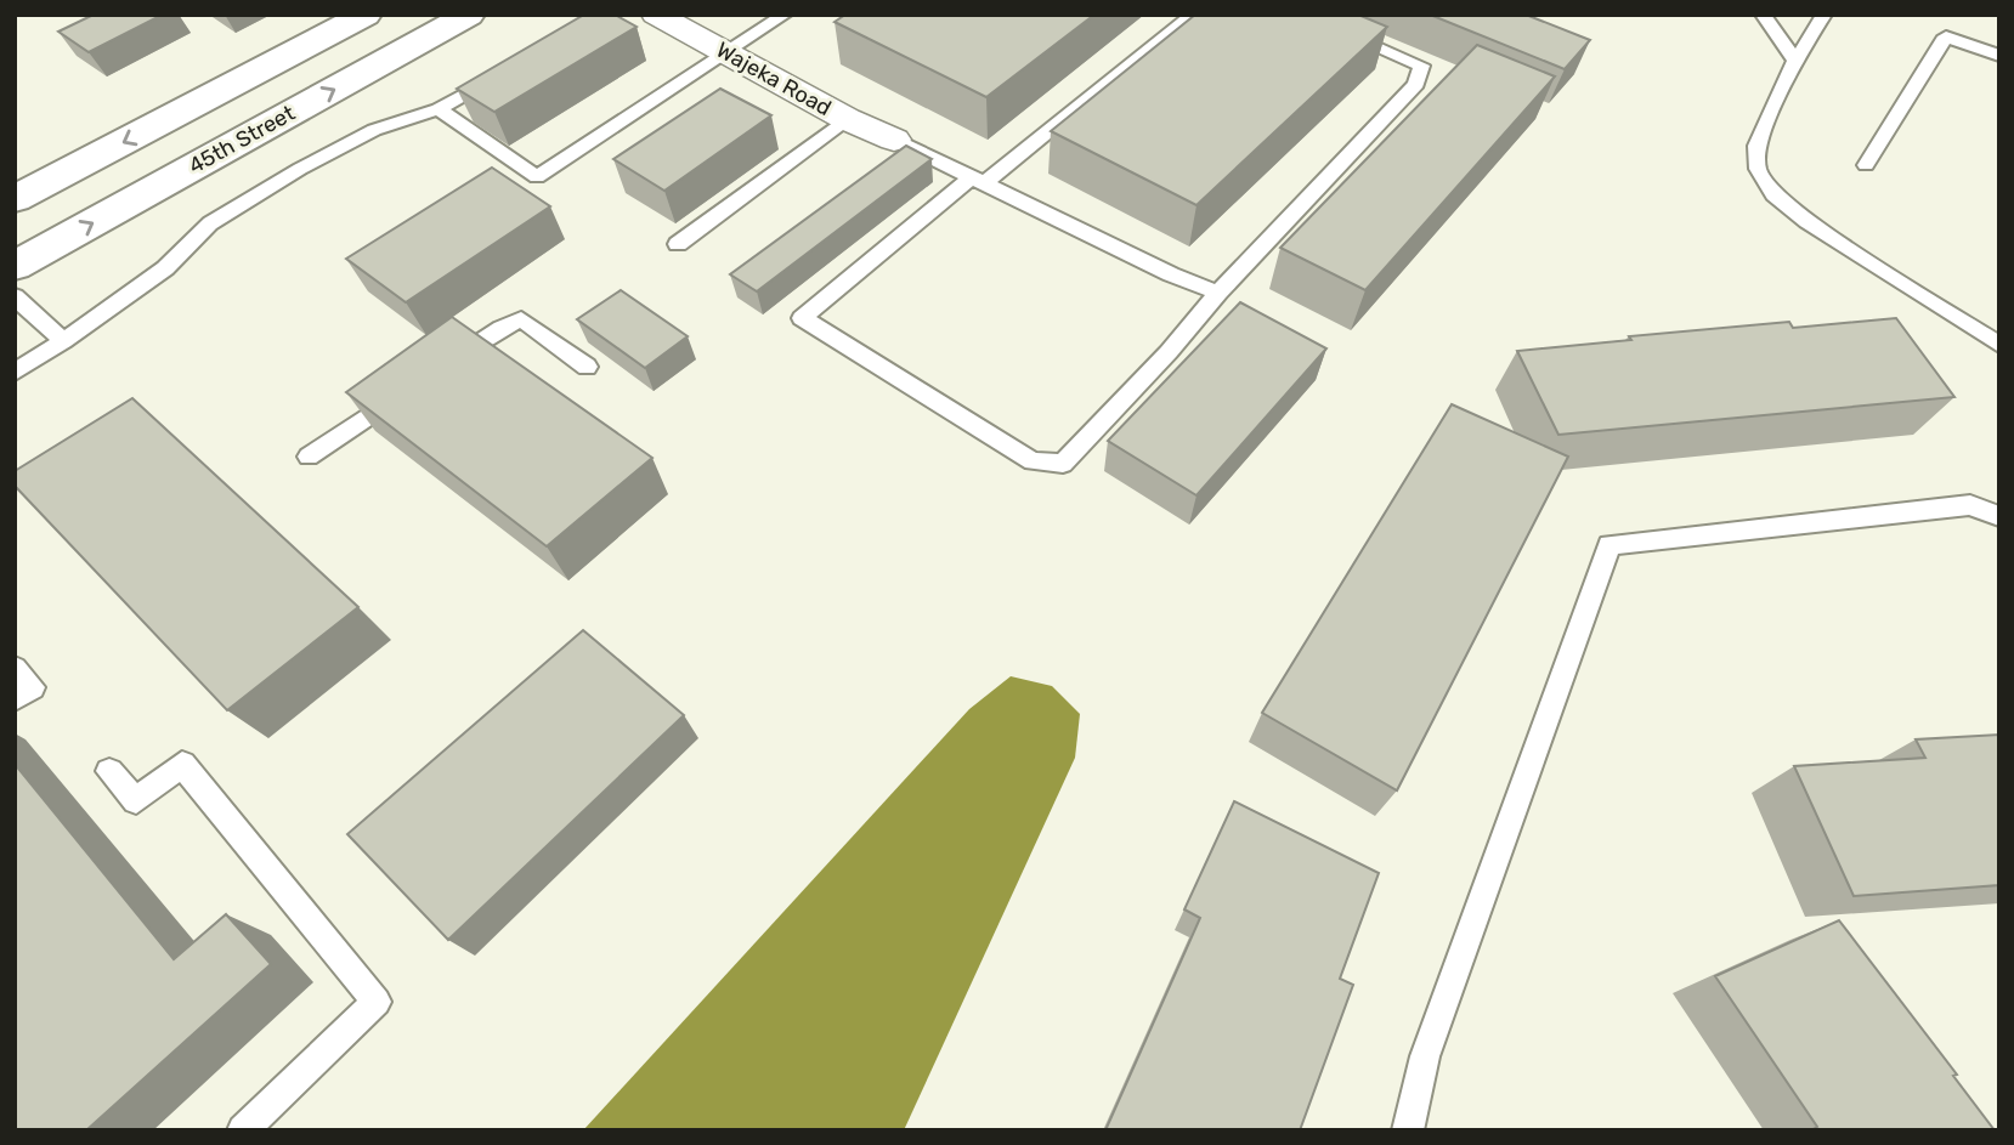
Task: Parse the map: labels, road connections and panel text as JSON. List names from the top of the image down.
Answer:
{
  "streets": {
    "main road": ["45th Street"],
    "street": ["Wajeka Road"]
  }
}
